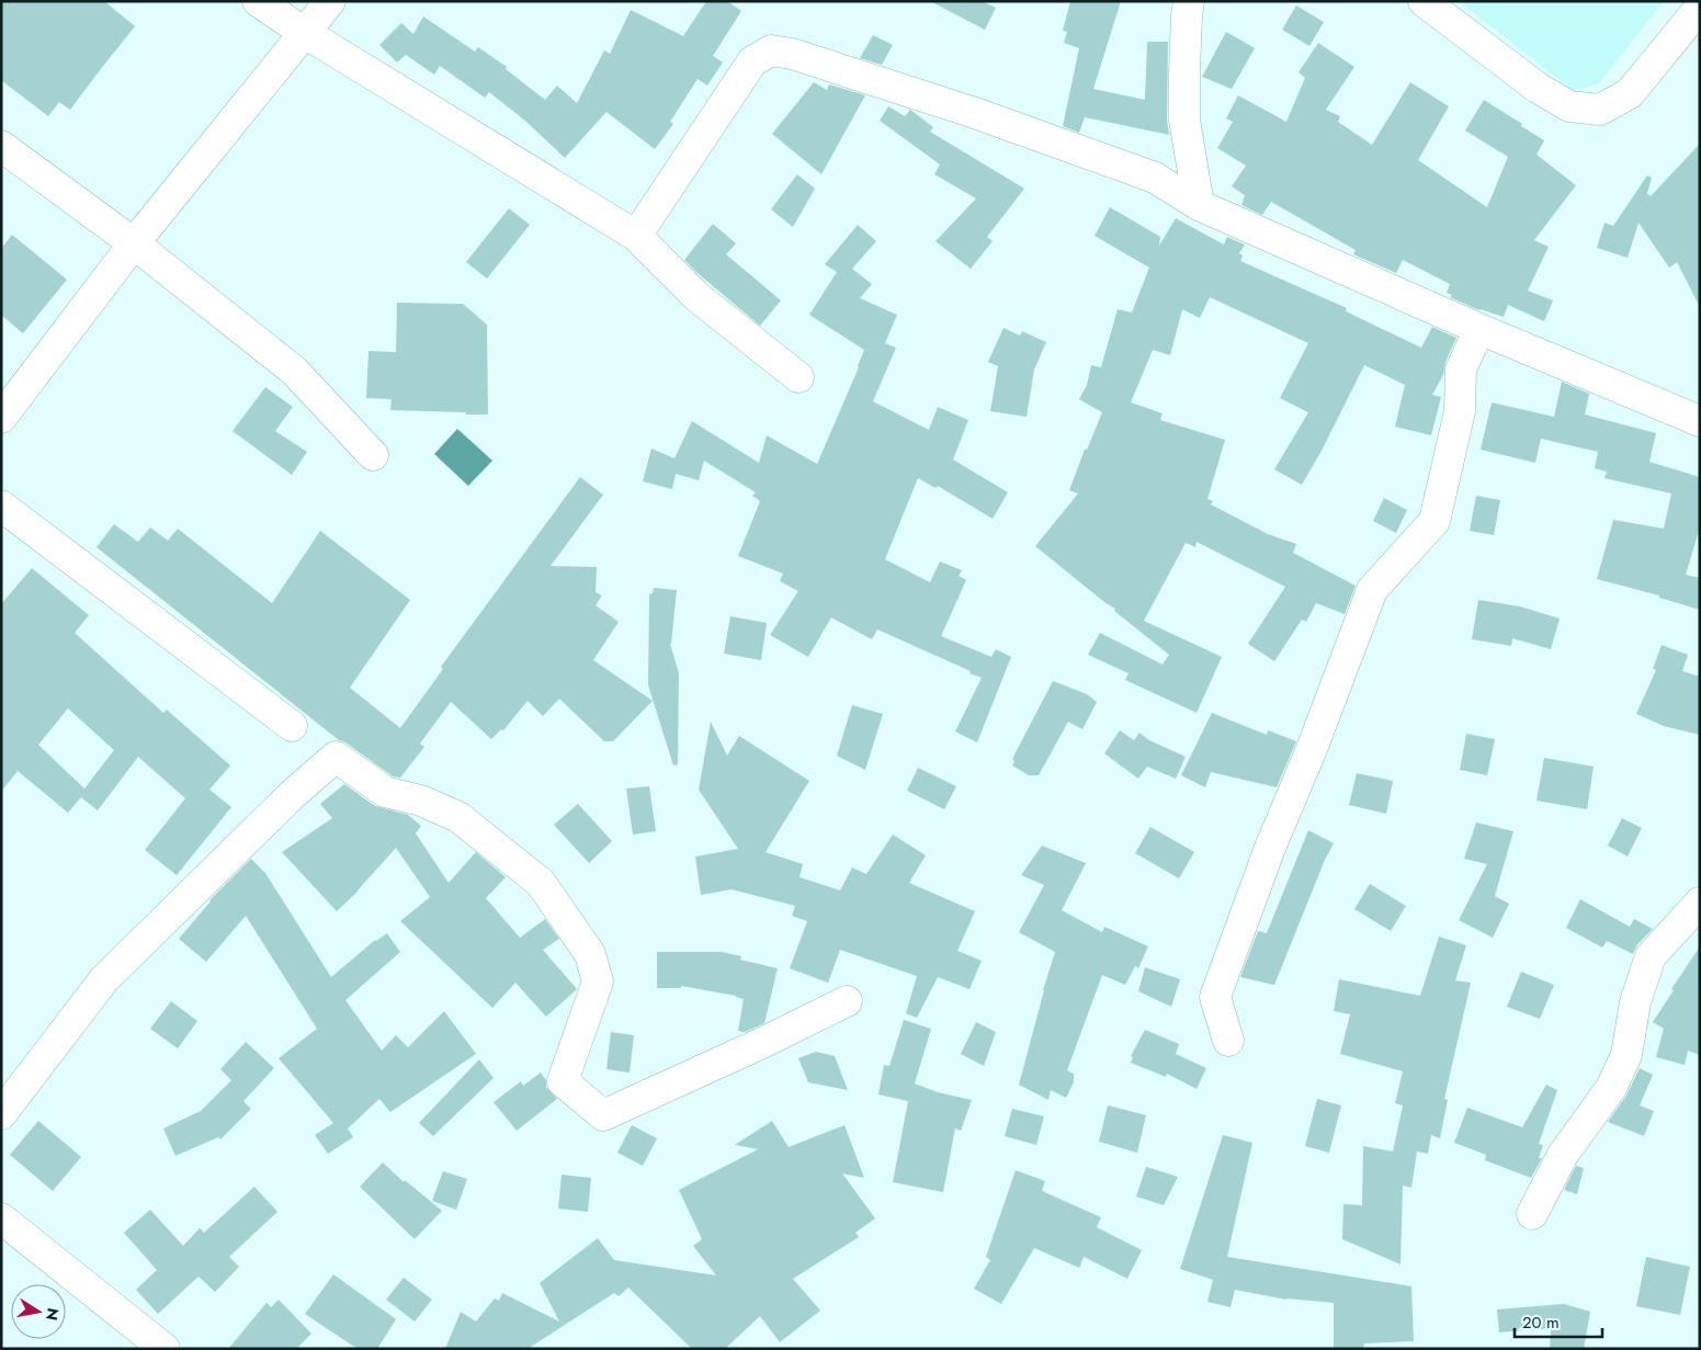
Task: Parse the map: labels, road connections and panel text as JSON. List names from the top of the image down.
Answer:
{
  "scale_bar": "20 m",
  "north": "right"
}
